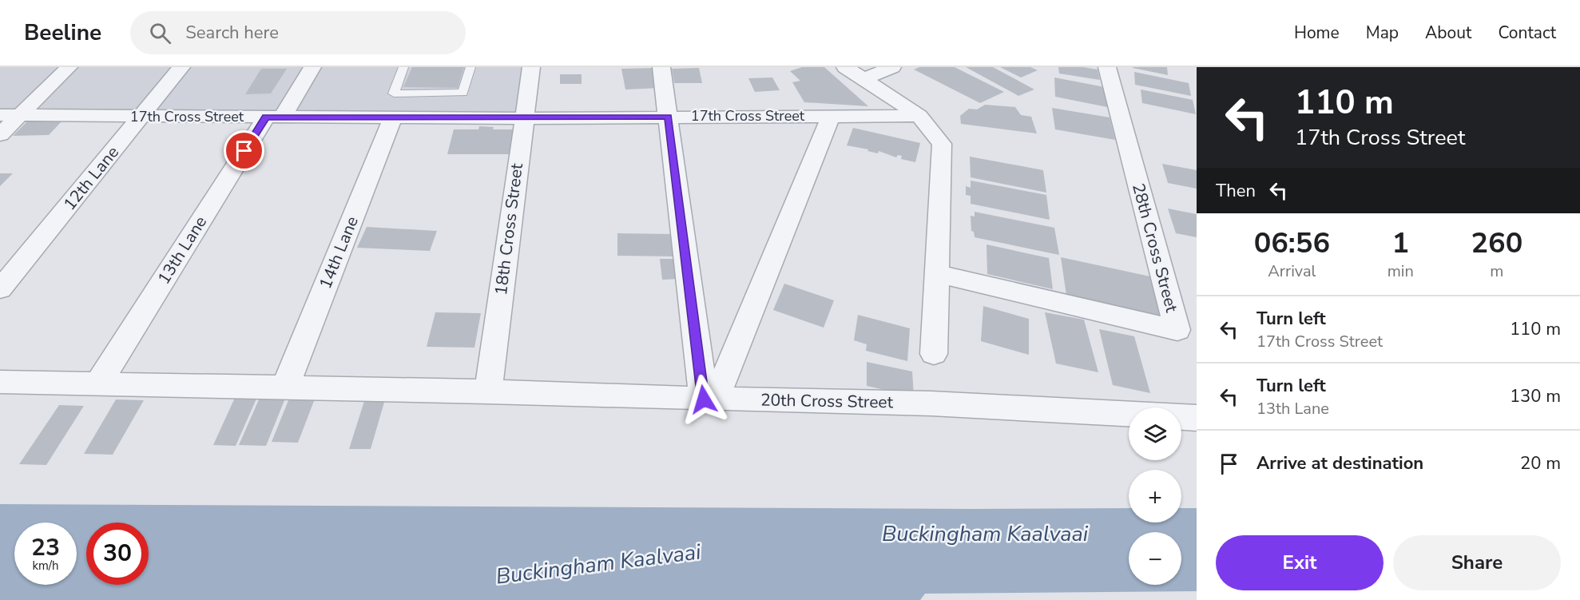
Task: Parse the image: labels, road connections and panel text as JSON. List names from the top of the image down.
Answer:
{
  "streets": {
    "street": [
      "17th Cross Street",
      "12th Lane",
      "18th Cross Street",
      "28th Cross Street",
      "13th Lane",
      "14th Lane",
      "20th Cross Street"
    ]
  },
  "crossings": [
    ["17th Cross Street", "12th Lane"],
    ["17th Cross Street", "18th Cross Street"],
    ["17th Cross Street", "13th Lane"],
    ["17th Cross Street", "14th Lane"],
    ["18th Cross Street", "20th Cross Street"],
    ["13th Lane", "20th Cross Street"],
    ["14th Lane", "20th Cross Street"]
  ],
  "water": ["Buckingham Kaalvaai"],
  "page": {
    "header": "Beeline",
    "search": "Search here",
    "nav": [
      "Home",
      "Map",
      "About",
      "Contact"
    ],
    "turn": ["110 m", "17th Cross Street"],
    "then": "Then",
    "eta": [
      "06:56",
      "Arrival",
      "1",
      "min",
      "260",
      "m"
    ],
    "list": [
      {
        "name": "Turn left",
        "note": "17th Cross Street",
        "value": "110 m"
      },
      {
        "name": "Turn left",
        "note": "13th Lane",
        "value": "130 m"
      },
      {
        "name": "Arrive at destination",
        "value": "20 m"
      }
    ],
    "map_buttons": ["+", "−"],
    "speed": "23 km/h",
    "limit": "30",
    "buttons": ["Exit", "Share"]
  }
}
